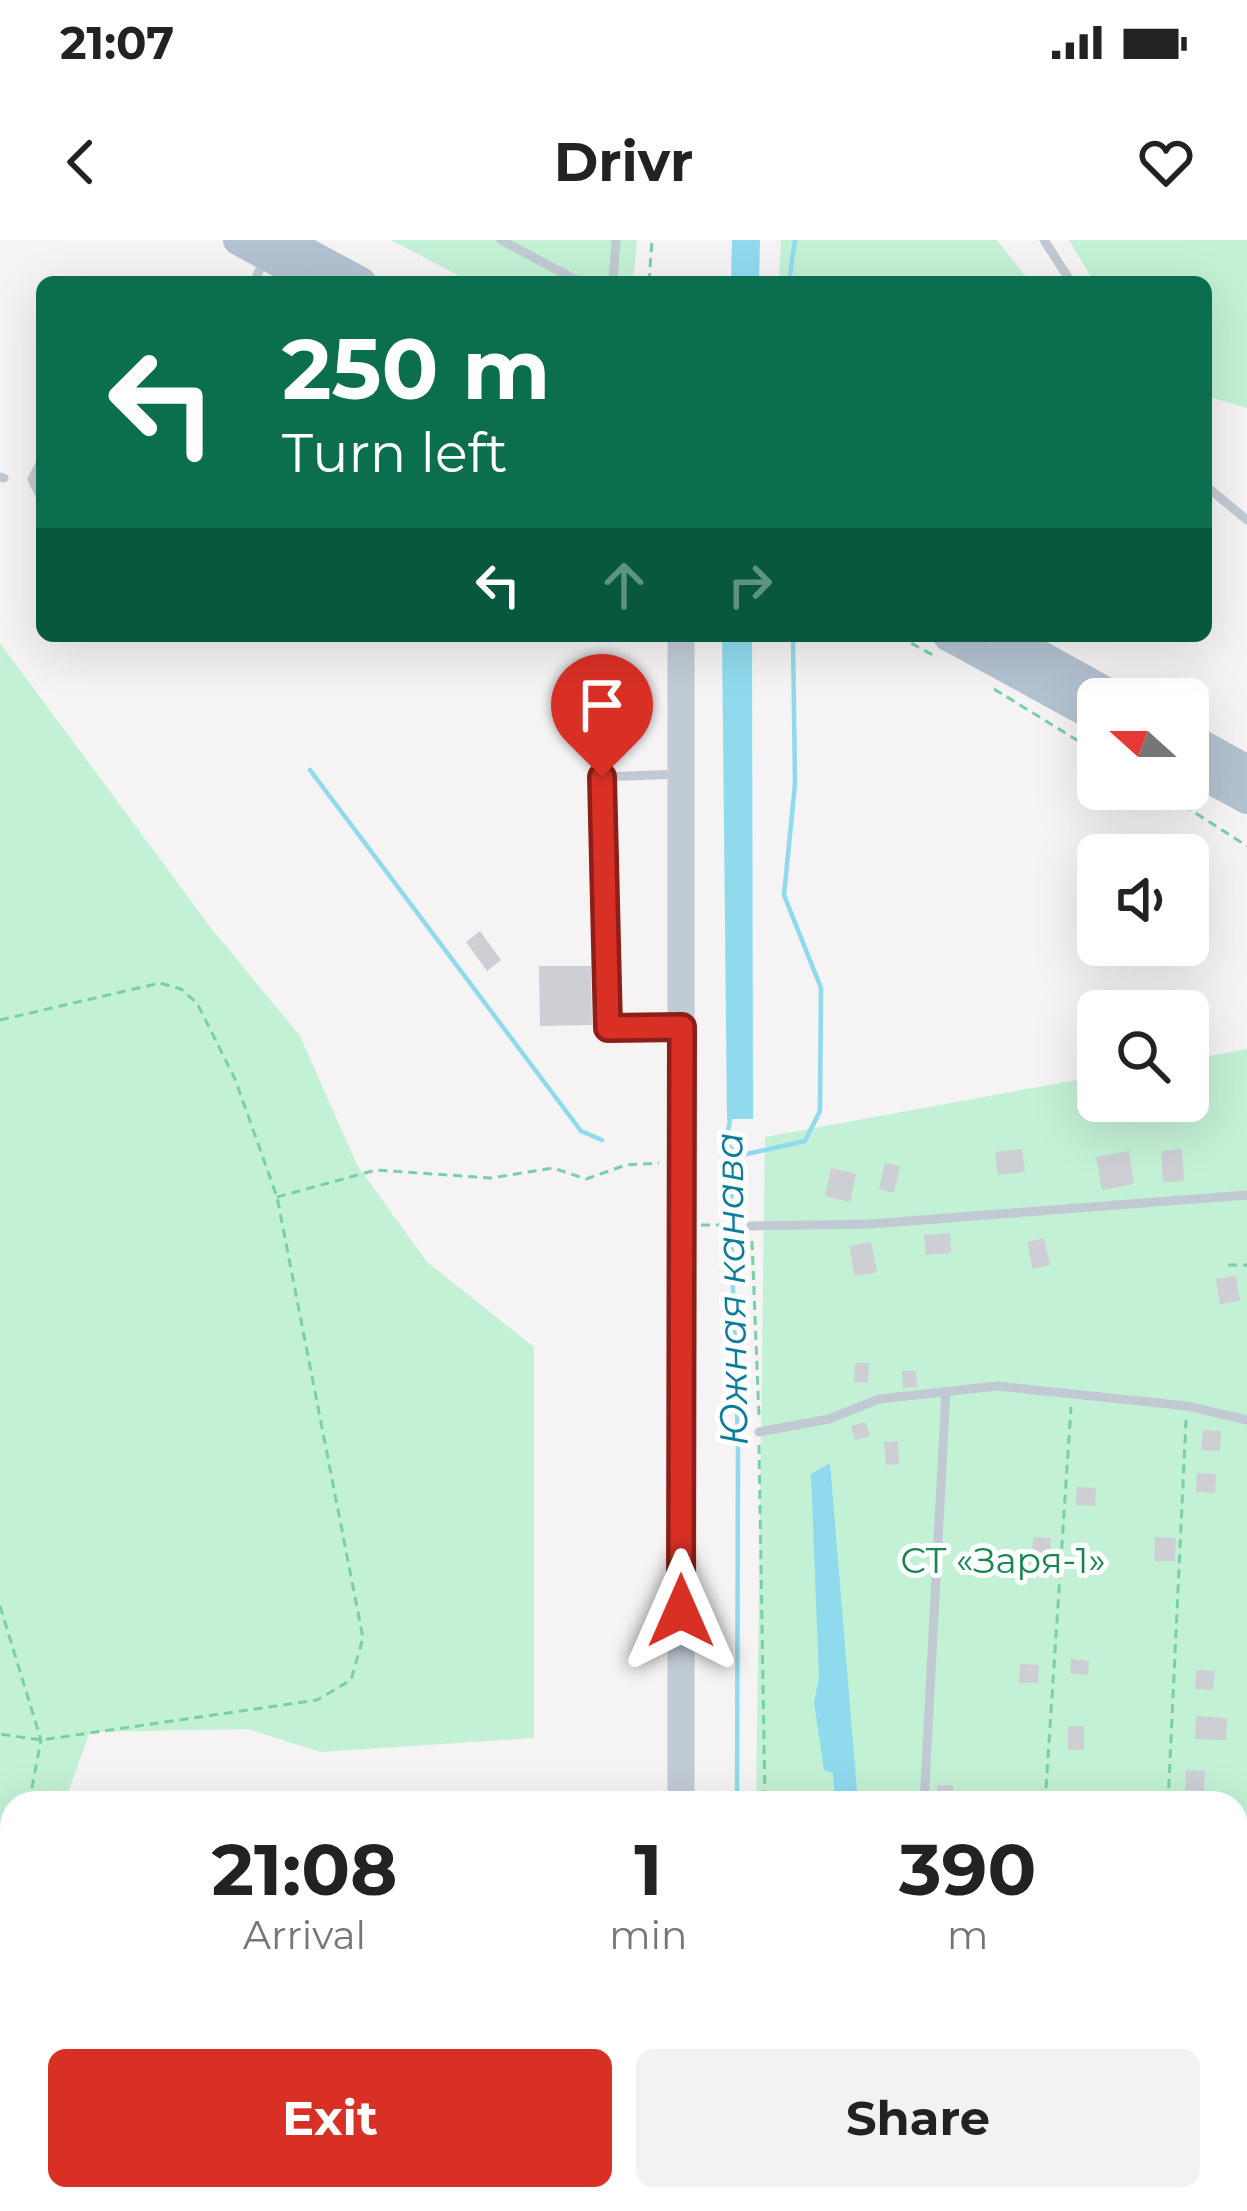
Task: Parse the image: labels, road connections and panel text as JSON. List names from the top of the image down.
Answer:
{
  "water": ["Южная канава"],
  "parks": ["СТ «Заря-1»"],
  "north": "left",
  "page": {
    "status": "21:07",
    "header": "Drivr",
    "turn": ["250 m", "Turn left"],
    "eta": [
      "21:08",
      "Arrival",
      "1",
      "min",
      "390",
      "m"
    ],
    "buttons": ["Exit", "Share"]
  }
}
